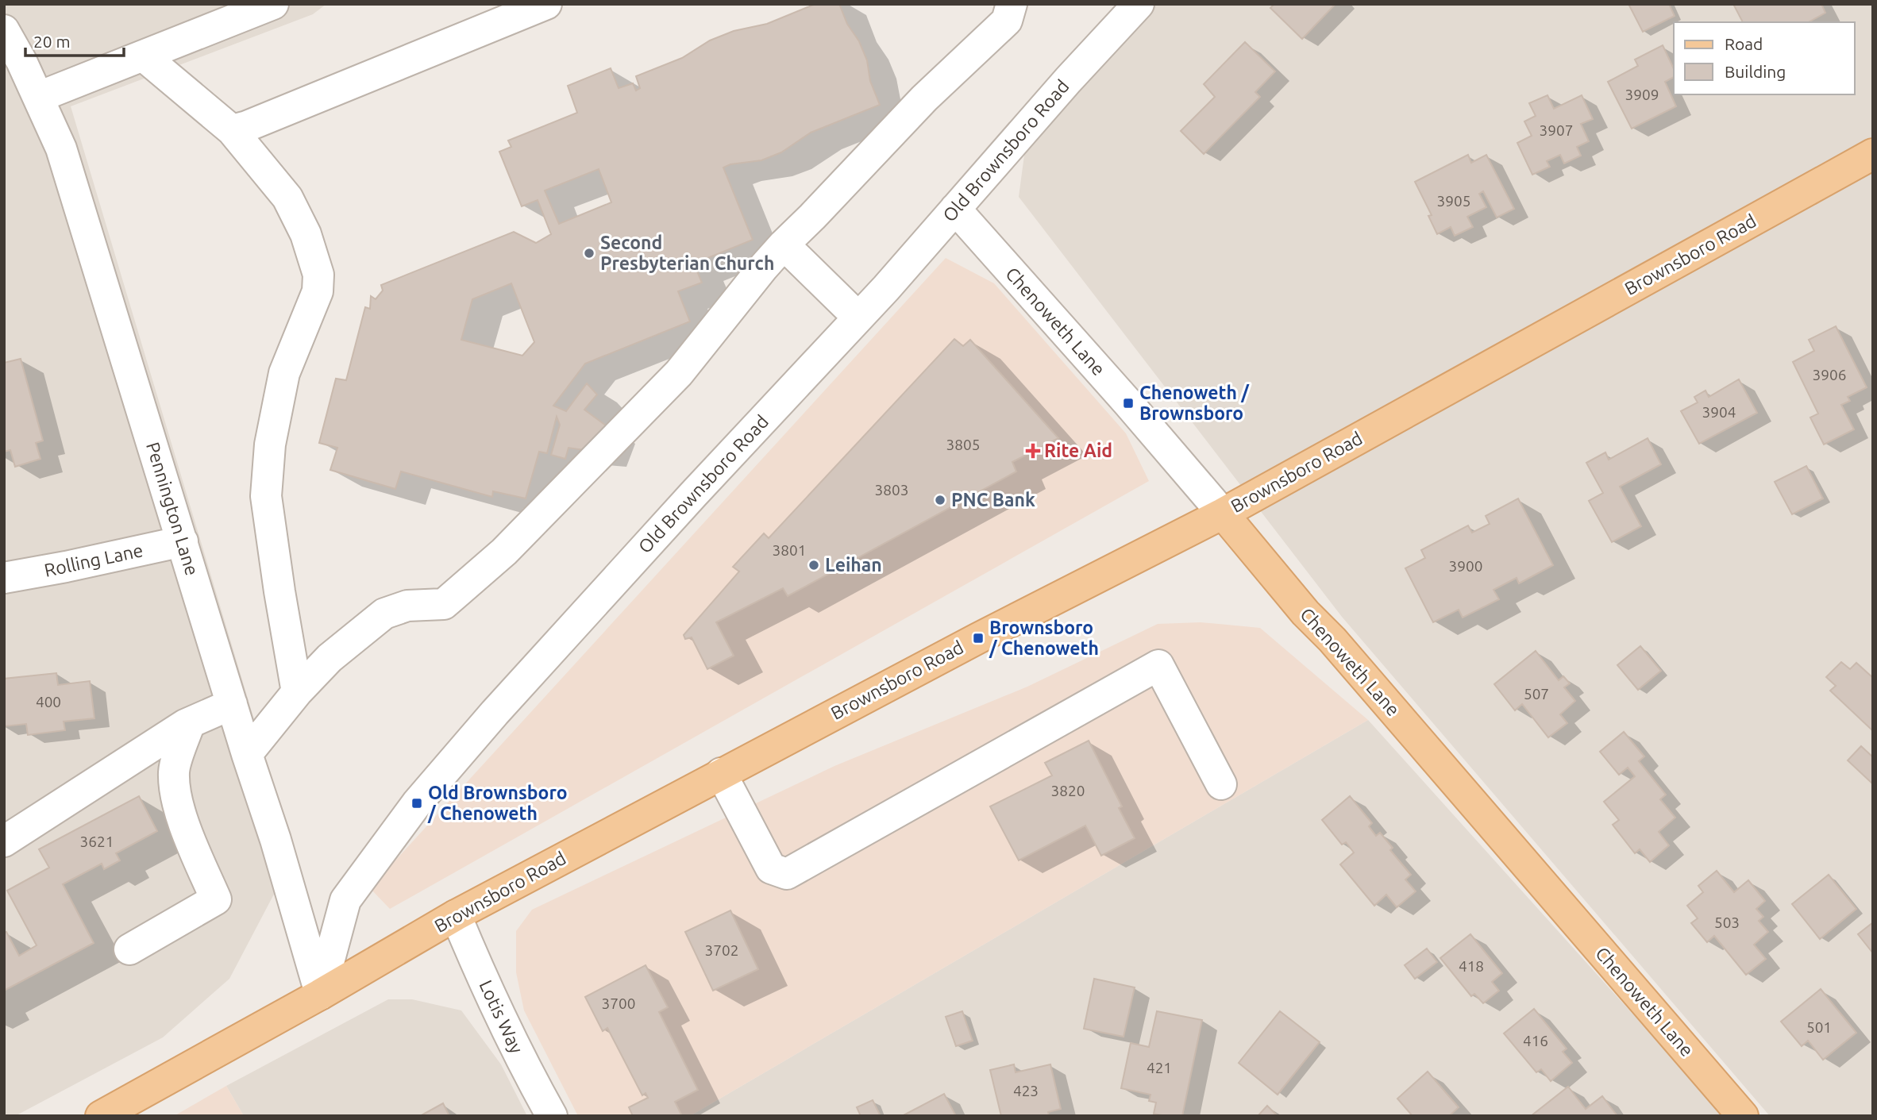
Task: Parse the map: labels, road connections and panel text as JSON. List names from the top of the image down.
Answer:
{
  "streets": {
    "main road": ["Brownsboro Road", "Chenoweth Lane"],
    "street": [
      "Old Brownsboro Road",
      "Pennington Lane",
      "Rolling Lane",
      "Lotis Way"
    ]
  },
  "crossings": [
    ["Old Brownsboro Road", "Brownsboro Road"],
    ["Old Brownsboro Road", "Chenoweth Lane"],
    ["Old Brownsboro Road", "Pennington Lane"],
    ["Brownsboro Road", "Chenoweth Lane"],
    ["Brownsboro Road", "Pennington Lane"],
    ["Brownsboro Road", "Lotis Way"],
    ["Pennington Lane", "Rolling Lane"]
  ],
  "places": {
    "other": ["Second Presbyterian Church", "PNC Bank", "Leihan"],
    "transit": ["Chenoweth / Brownsboro", "Brownsboro / Chenoweth", "Old Brownsboro / Chenoweth"],
    "health": ["Rite Aid"]
  },
  "house_numbers": [
    "3909",
    "3907",
    "3905",
    "3906",
    "3904",
    "3805",
    "3803",
    "3801",
    "3900",
    "507",
    "400",
    "3820",
    "3621",
    "503",
    "3702",
    "418",
    "3700",
    "501",
    "416",
    "421",
    "423"
  ],
  "legend": ["Road", "Building"],
  "scale_bar": "20 m"
}
